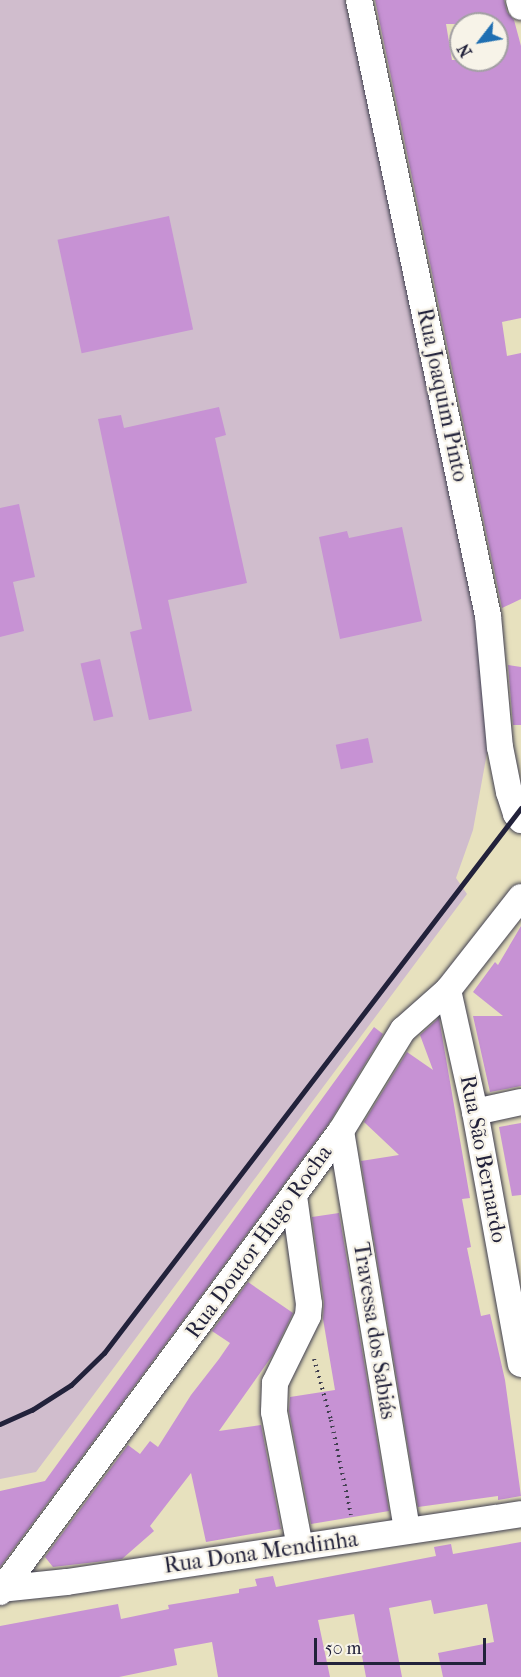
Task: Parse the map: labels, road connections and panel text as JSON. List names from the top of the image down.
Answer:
{
  "streets": {
    "street": [
      "Rua Joaquim Pinto",
      "Rua São Bernardo",
      "Rua Doutor Hugo Rocha",
      "Travessa dos Sabiás",
      "Rua Dona Mendinha"
    ]
  },
  "crossings": [
    ["Rua São Bernardo", "Rua Doutor Hugo Rocha"],
    ["Rua Doutor Hugo Rocha", "Travessa dos Sabiás"],
    ["Rua Doutor Hugo Rocha", "Rua Dona Mendinha"],
    ["Travessa dos Sabiás", "Rua Dona Mendinha"]
  ],
  "scale_bar": "50 m",
  "north": "bottom left"
}
